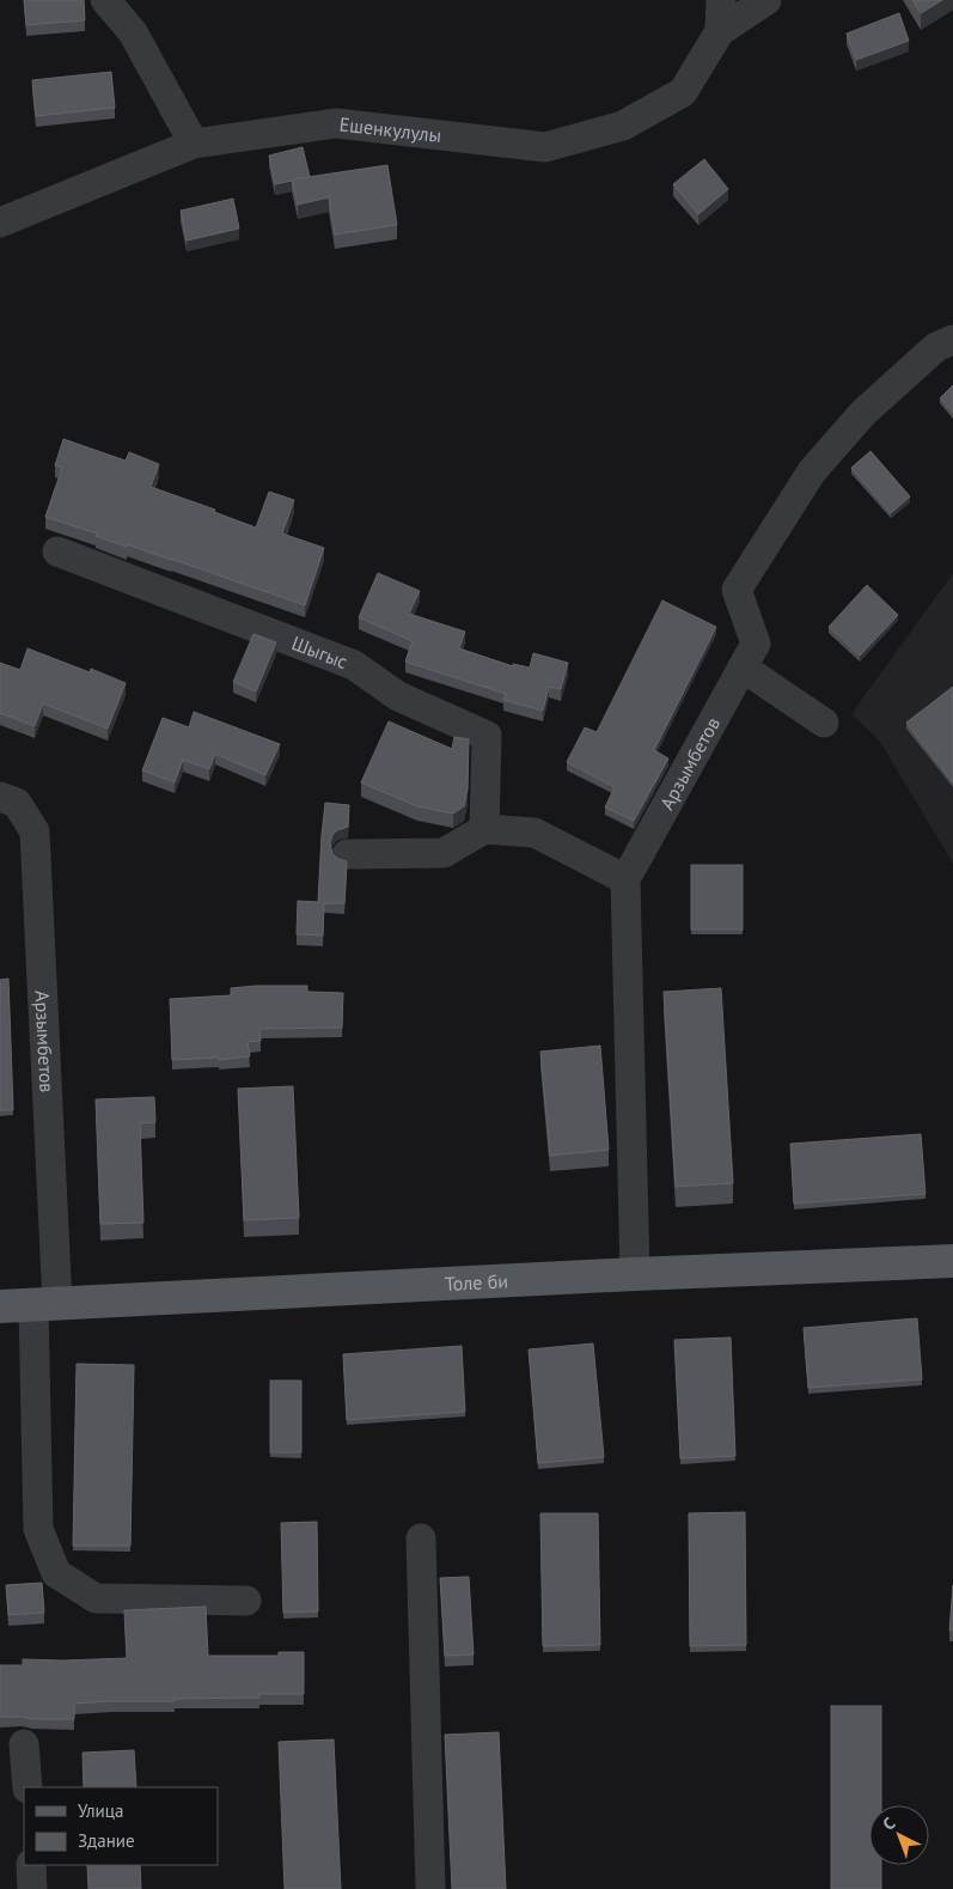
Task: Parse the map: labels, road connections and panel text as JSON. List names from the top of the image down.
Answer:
{
  "streets": {
    "main road": ["Толе би"],
    "street": ["Ешенкулулы", "Шыгыс", "Арзымбетов"]
  },
  "crossings": [
    ["Арзымбетов", "Толе би"]
  ],
  "legend": ["Улица", "Здание"],
  "north": "top left"
}
